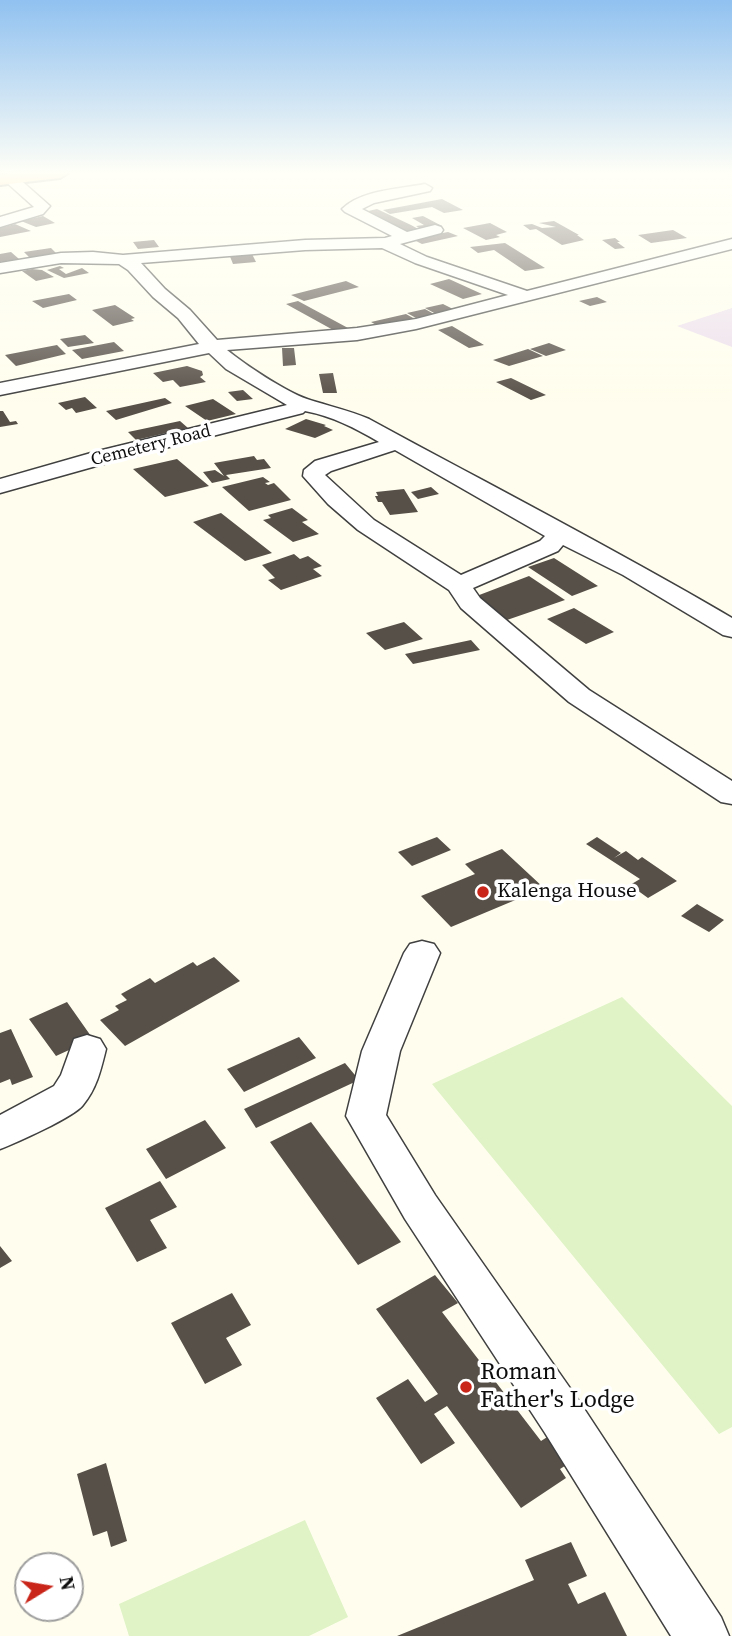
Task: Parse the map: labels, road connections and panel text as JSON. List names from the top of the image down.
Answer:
{
  "streets": {
    "street": ["Cemetery Road"]
  },
  "places": ["Kalenga House", "Roman Father's Lodge"],
  "north": "right"
}
